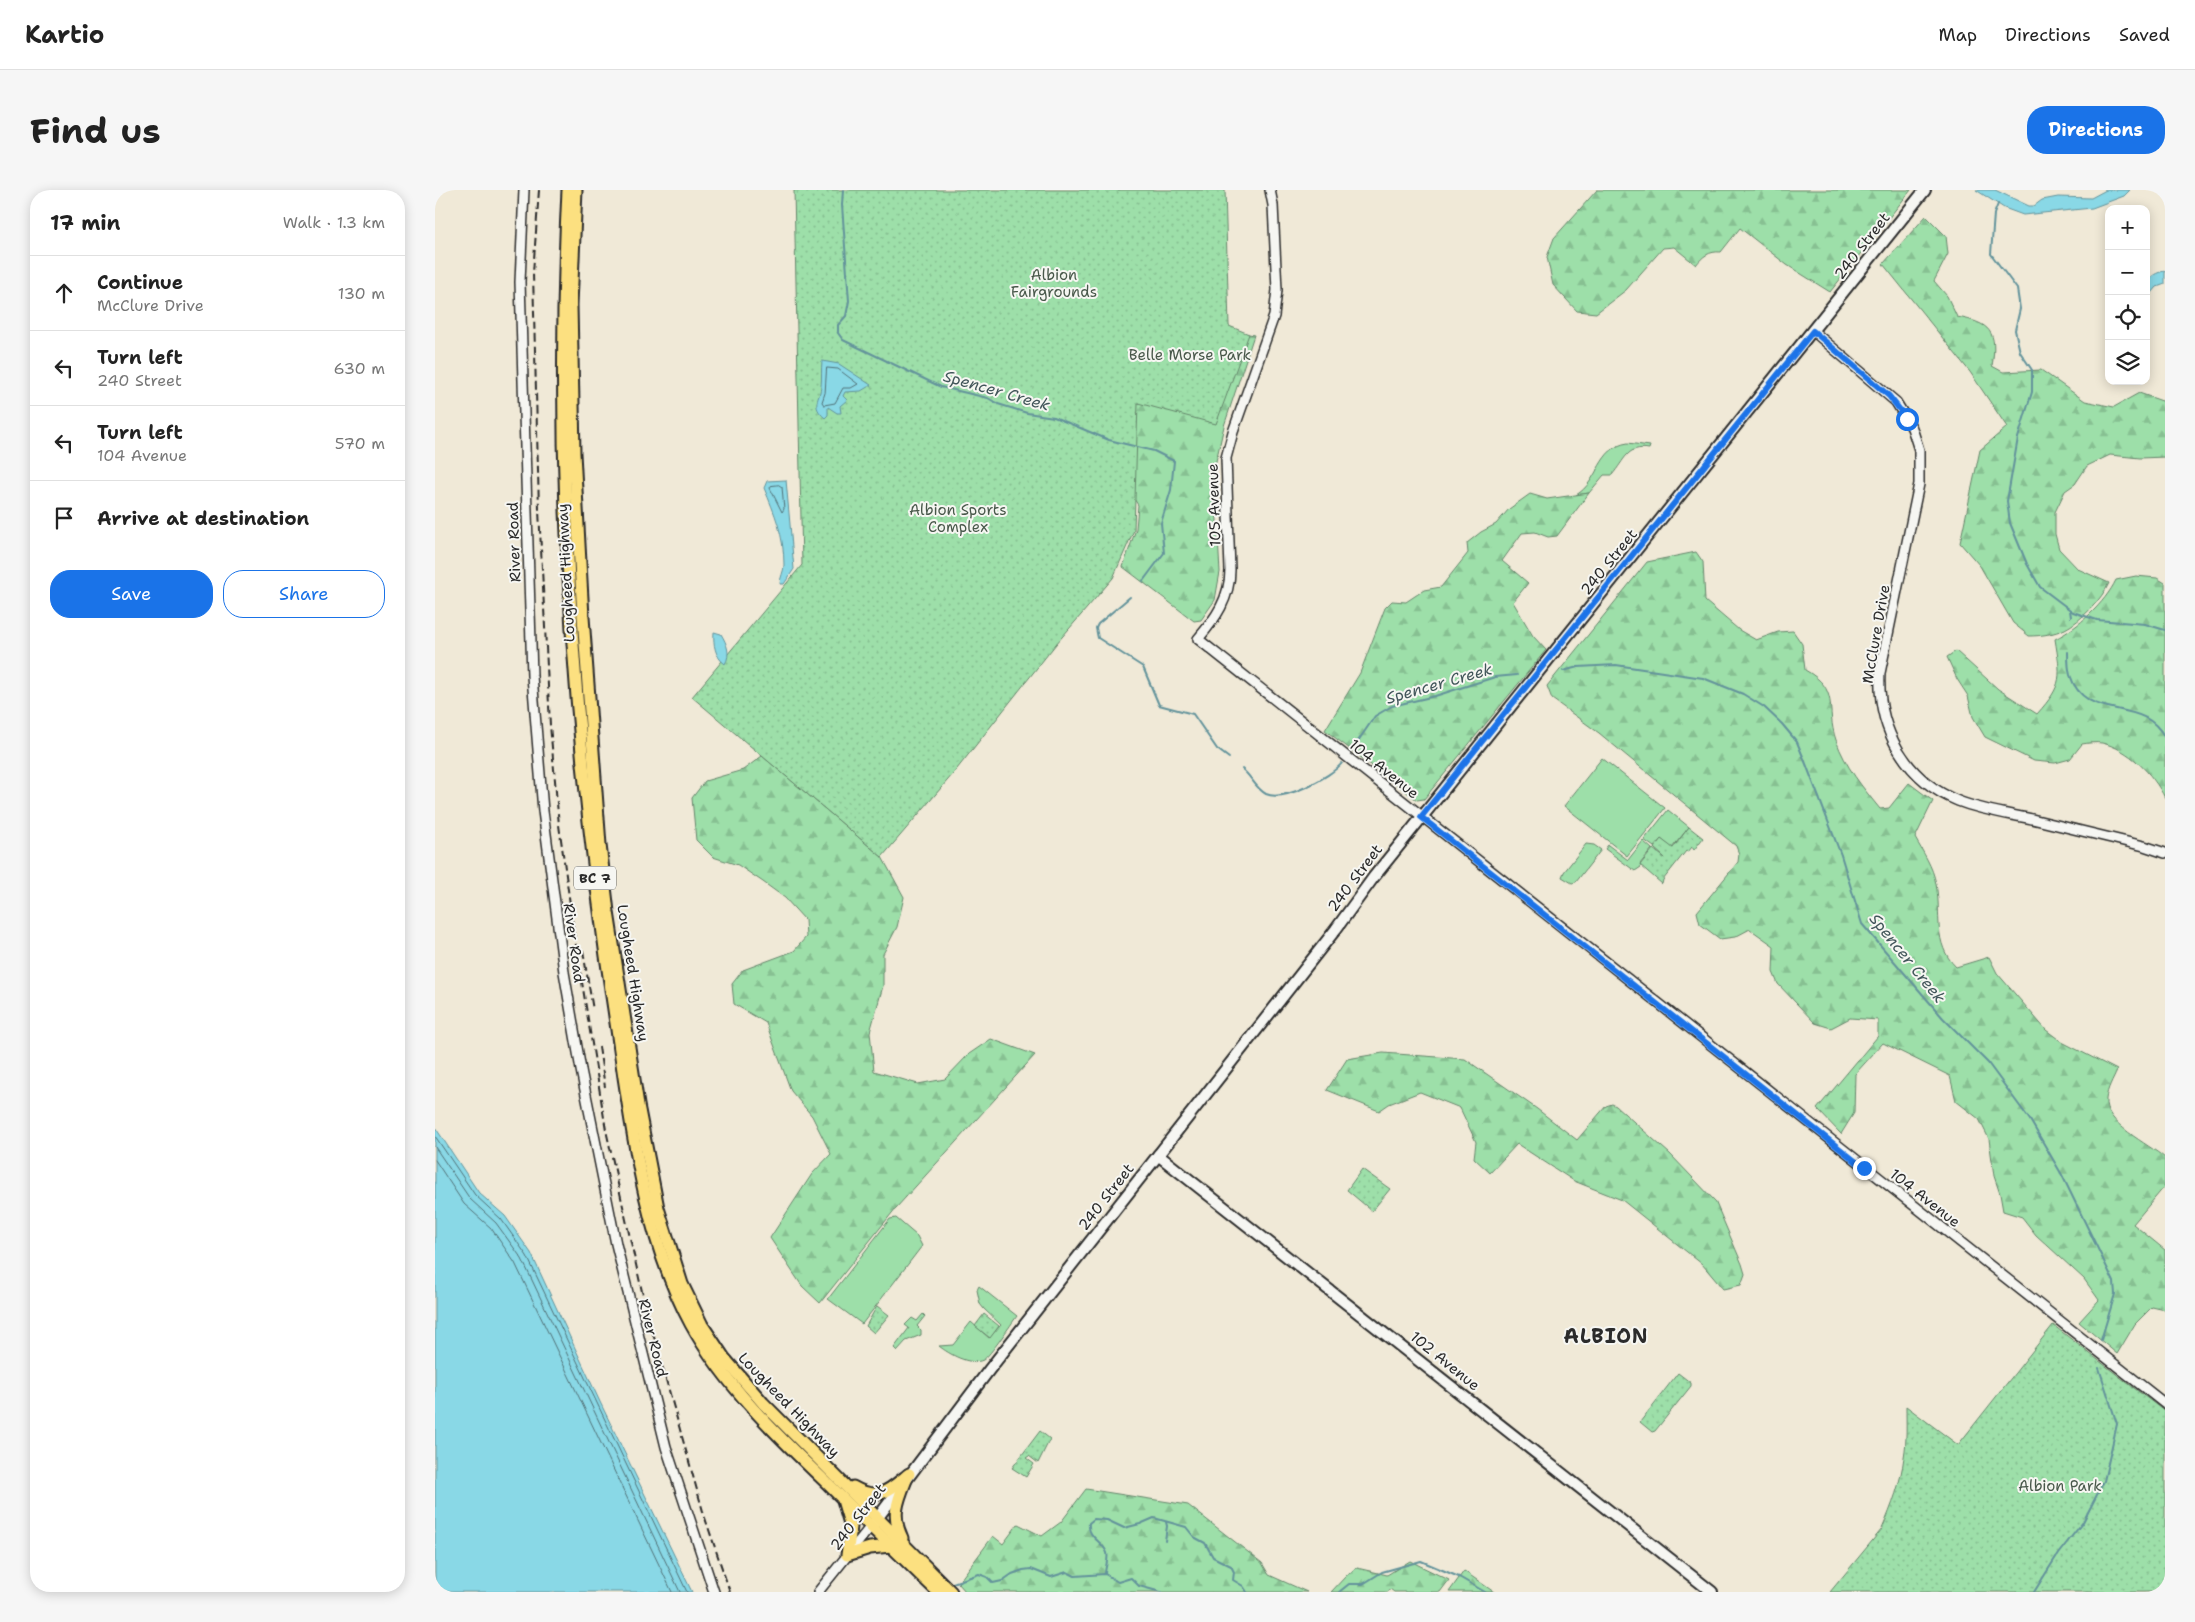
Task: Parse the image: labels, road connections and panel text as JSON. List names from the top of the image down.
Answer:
{
  "streets": {
    "highway": ["Lougheed Highway", "BC 7"],
    "main road": ["240 Street", "102 Avenue"],
    "street": [
      "105 Avenue",
      "River Road",
      "McClure Drive",
      "104 Avenue"
    ]
  },
  "crossings": [
    ["240 Street", "Lougheed Highway"],
    ["240 Street", "McClure Drive"],
    ["240 Street", "104 Avenue"],
    ["240 Street", "102 Avenue"],
    ["105 Avenue", "104 Avenue"]
  ],
  "districts": ["ALBION"],
  "water": ["Spencer Creek"],
  "parks": [
    "Albion Fairgrounds",
    "Belle Morse Park",
    "Albion Sports Complex",
    "Albion Park"
  ],
  "page": {
    "header": "Kartio",
    "nav": ["Map", "Directions", "Saved"],
    "buttons": [
      "Directions",
      ["Save", "Share"]
    ],
    "title": "Find us",
    "heading": ["17 min", "Walk · 1.3 km"],
    "map_buttons": ["+", "−"],
    "list": [
      ["Continue", "McClure Drive", "130 m"],
      ["Turn left", "240 Street", "630 m"],
      ["Turn left", "104 Avenue", "570 m"],
      "Arrive at destination"
    ]
  }
}
